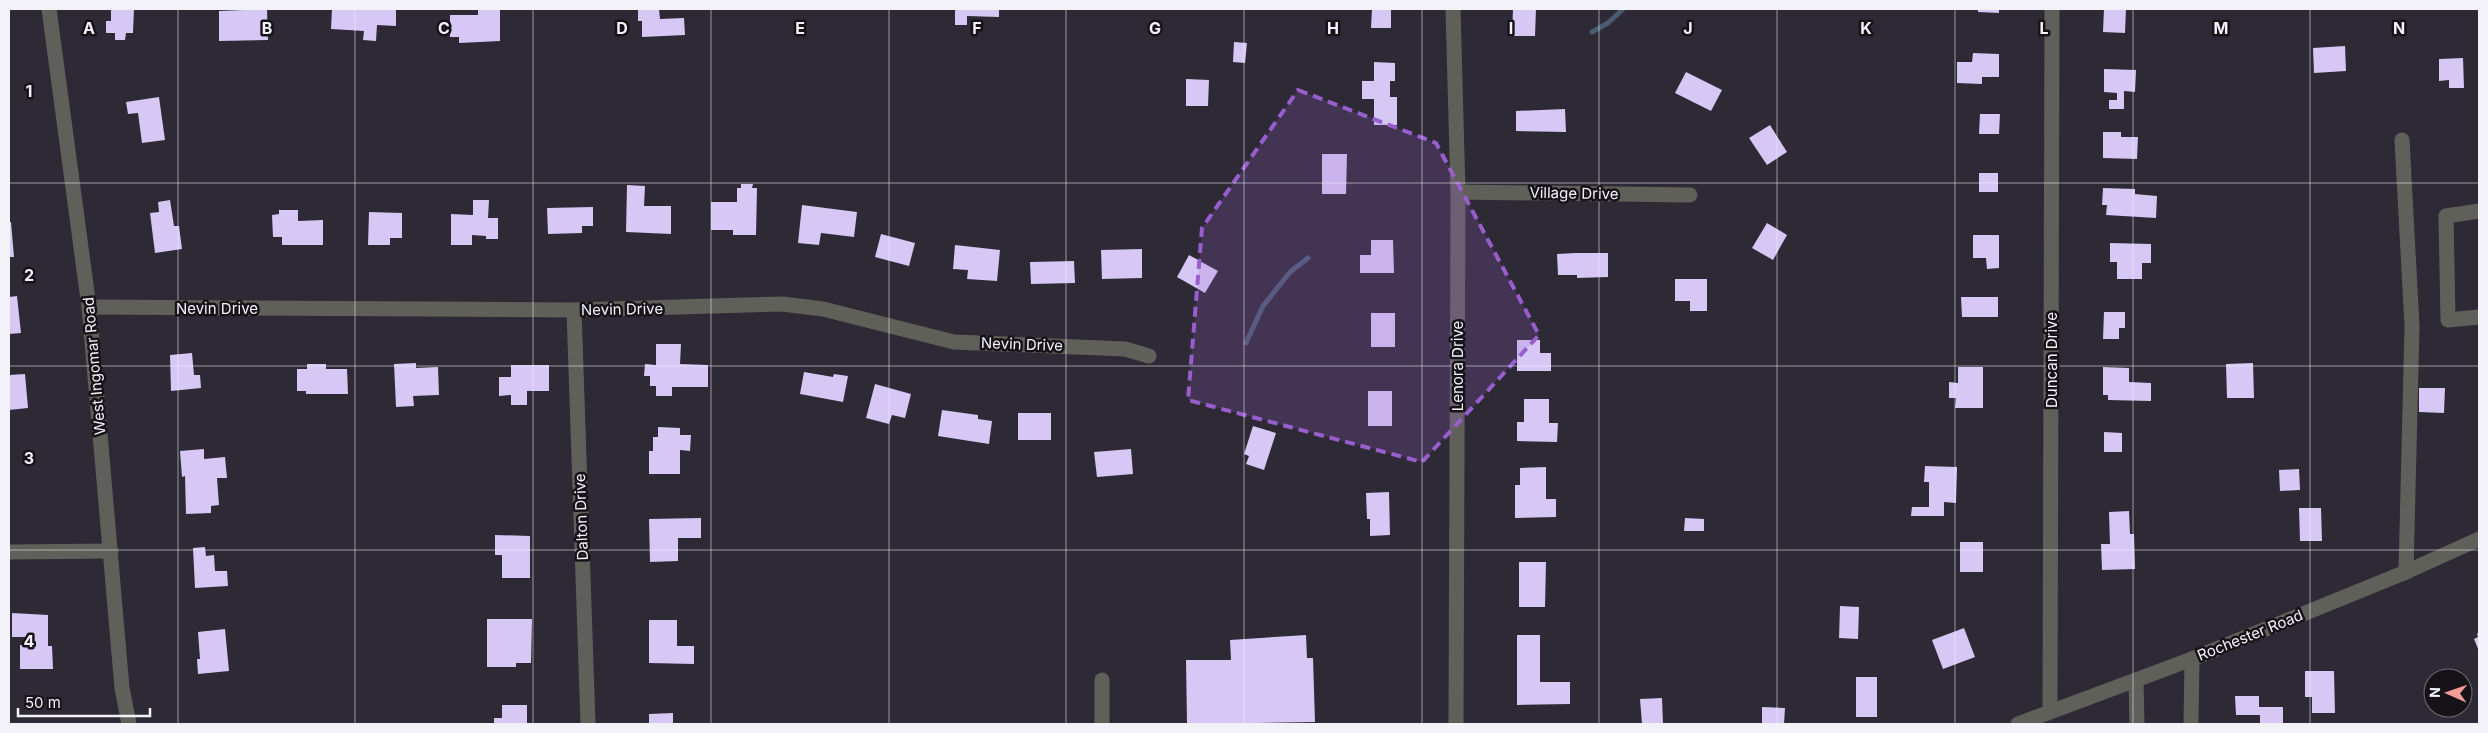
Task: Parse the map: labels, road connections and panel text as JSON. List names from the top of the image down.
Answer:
{
  "streets": {
    "street": [
      "Village Drive",
      "Nevin Drive",
      "Duncan Drive",
      "West Ingomar Road",
      "Lenora Drive",
      "Dalton Drive",
      "Rochester Road"
    ]
  },
  "crossings": [
    ["Village Drive", "Lenora Drive"],
    ["Nevin Drive", "West Ingomar Road"],
    ["Nevin Drive", "Dalton Drive"],
    ["Duncan Drive", "Rochester Road"]
  ],
  "scale_bar": "50 m",
  "north": "left",
  "grid": {
    "columns": [
      "A",
      "B",
      "C",
      "D",
      "E",
      "F",
      "G",
      "H",
      "I",
      "J",
      "K",
      "L",
      "M",
      "N"
    ],
    "rows": [
      "1",
      "2",
      "3",
      "4"
    ]
  }
}
